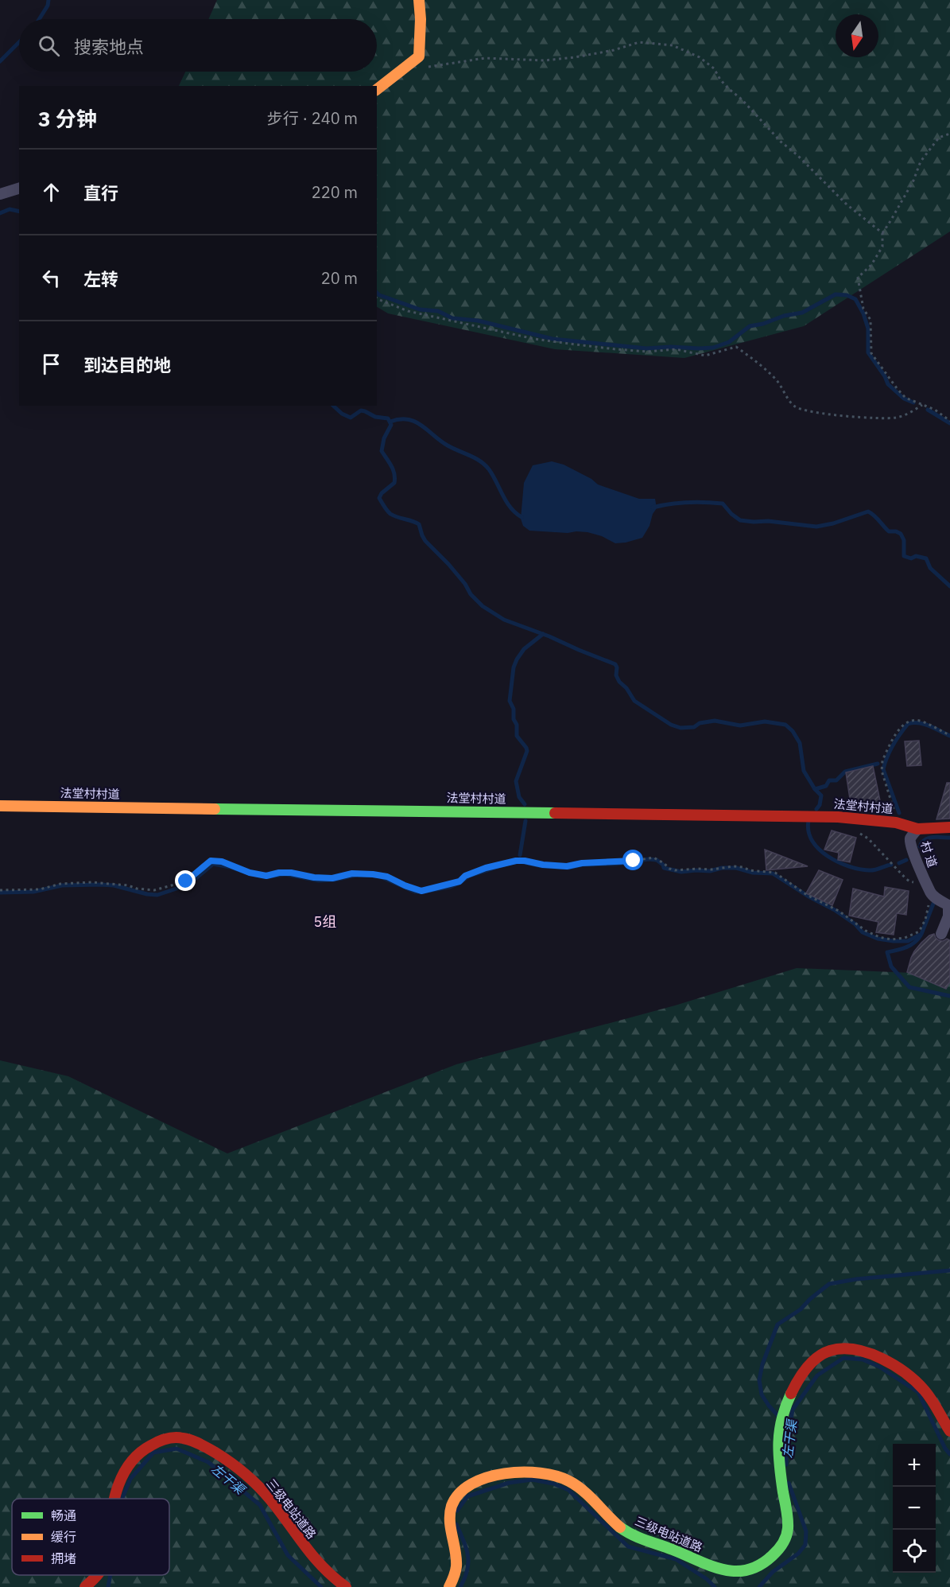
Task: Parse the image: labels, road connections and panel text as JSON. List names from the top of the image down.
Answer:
{
  "streets": {
    "street": ["法堂村村道", "村 道", "三级电站道路"]
  },
  "crossings": [
    ["法堂村村道", "村 道"]
  ],
  "districts": ["5组"],
  "water": ["左干渠"],
  "legend": ["畅通", "缓行", "拥堵"],
  "north": "bottom",
  "page": {
    "search": "搜索地点",
    "heading": ["3 分钟", "步行 · 240 m"],
    "list": [
      ["直行", "220 m"],
      ["左转", "20 m"],
      "到达目的地"
    ],
    "map_buttons": ["+", "−"]
  }
}
